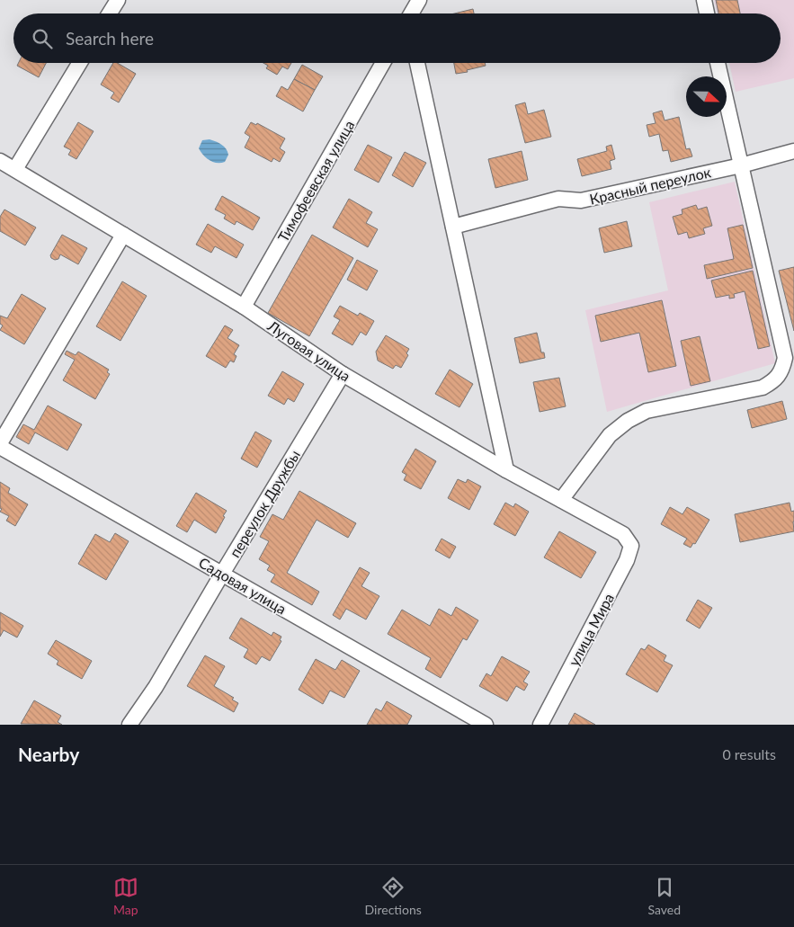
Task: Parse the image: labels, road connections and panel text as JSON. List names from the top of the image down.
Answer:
{
  "streets": {
    "street": [
      "Тимофеевская улица",
      "Красный переулок",
      "Луговая улица",
      "переулок Дружбы",
      "Садовая улица",
      "улица Мира"
    ]
  },
  "crossings": [
    ["Тимофеевская улица", "Луговая улица"],
    ["Луговая улица", "переулок Дружбы"],
    ["Луговая улица", "улица Мира"],
    ["переулок Дружбы", "Садовая улица"]
  ],
  "north": "right",
  "page": {
    "search": "Search here",
    "heading": ["Nearby", "0 results"],
    "nav": ["Map", "Directions", "Saved"]
  }
}
